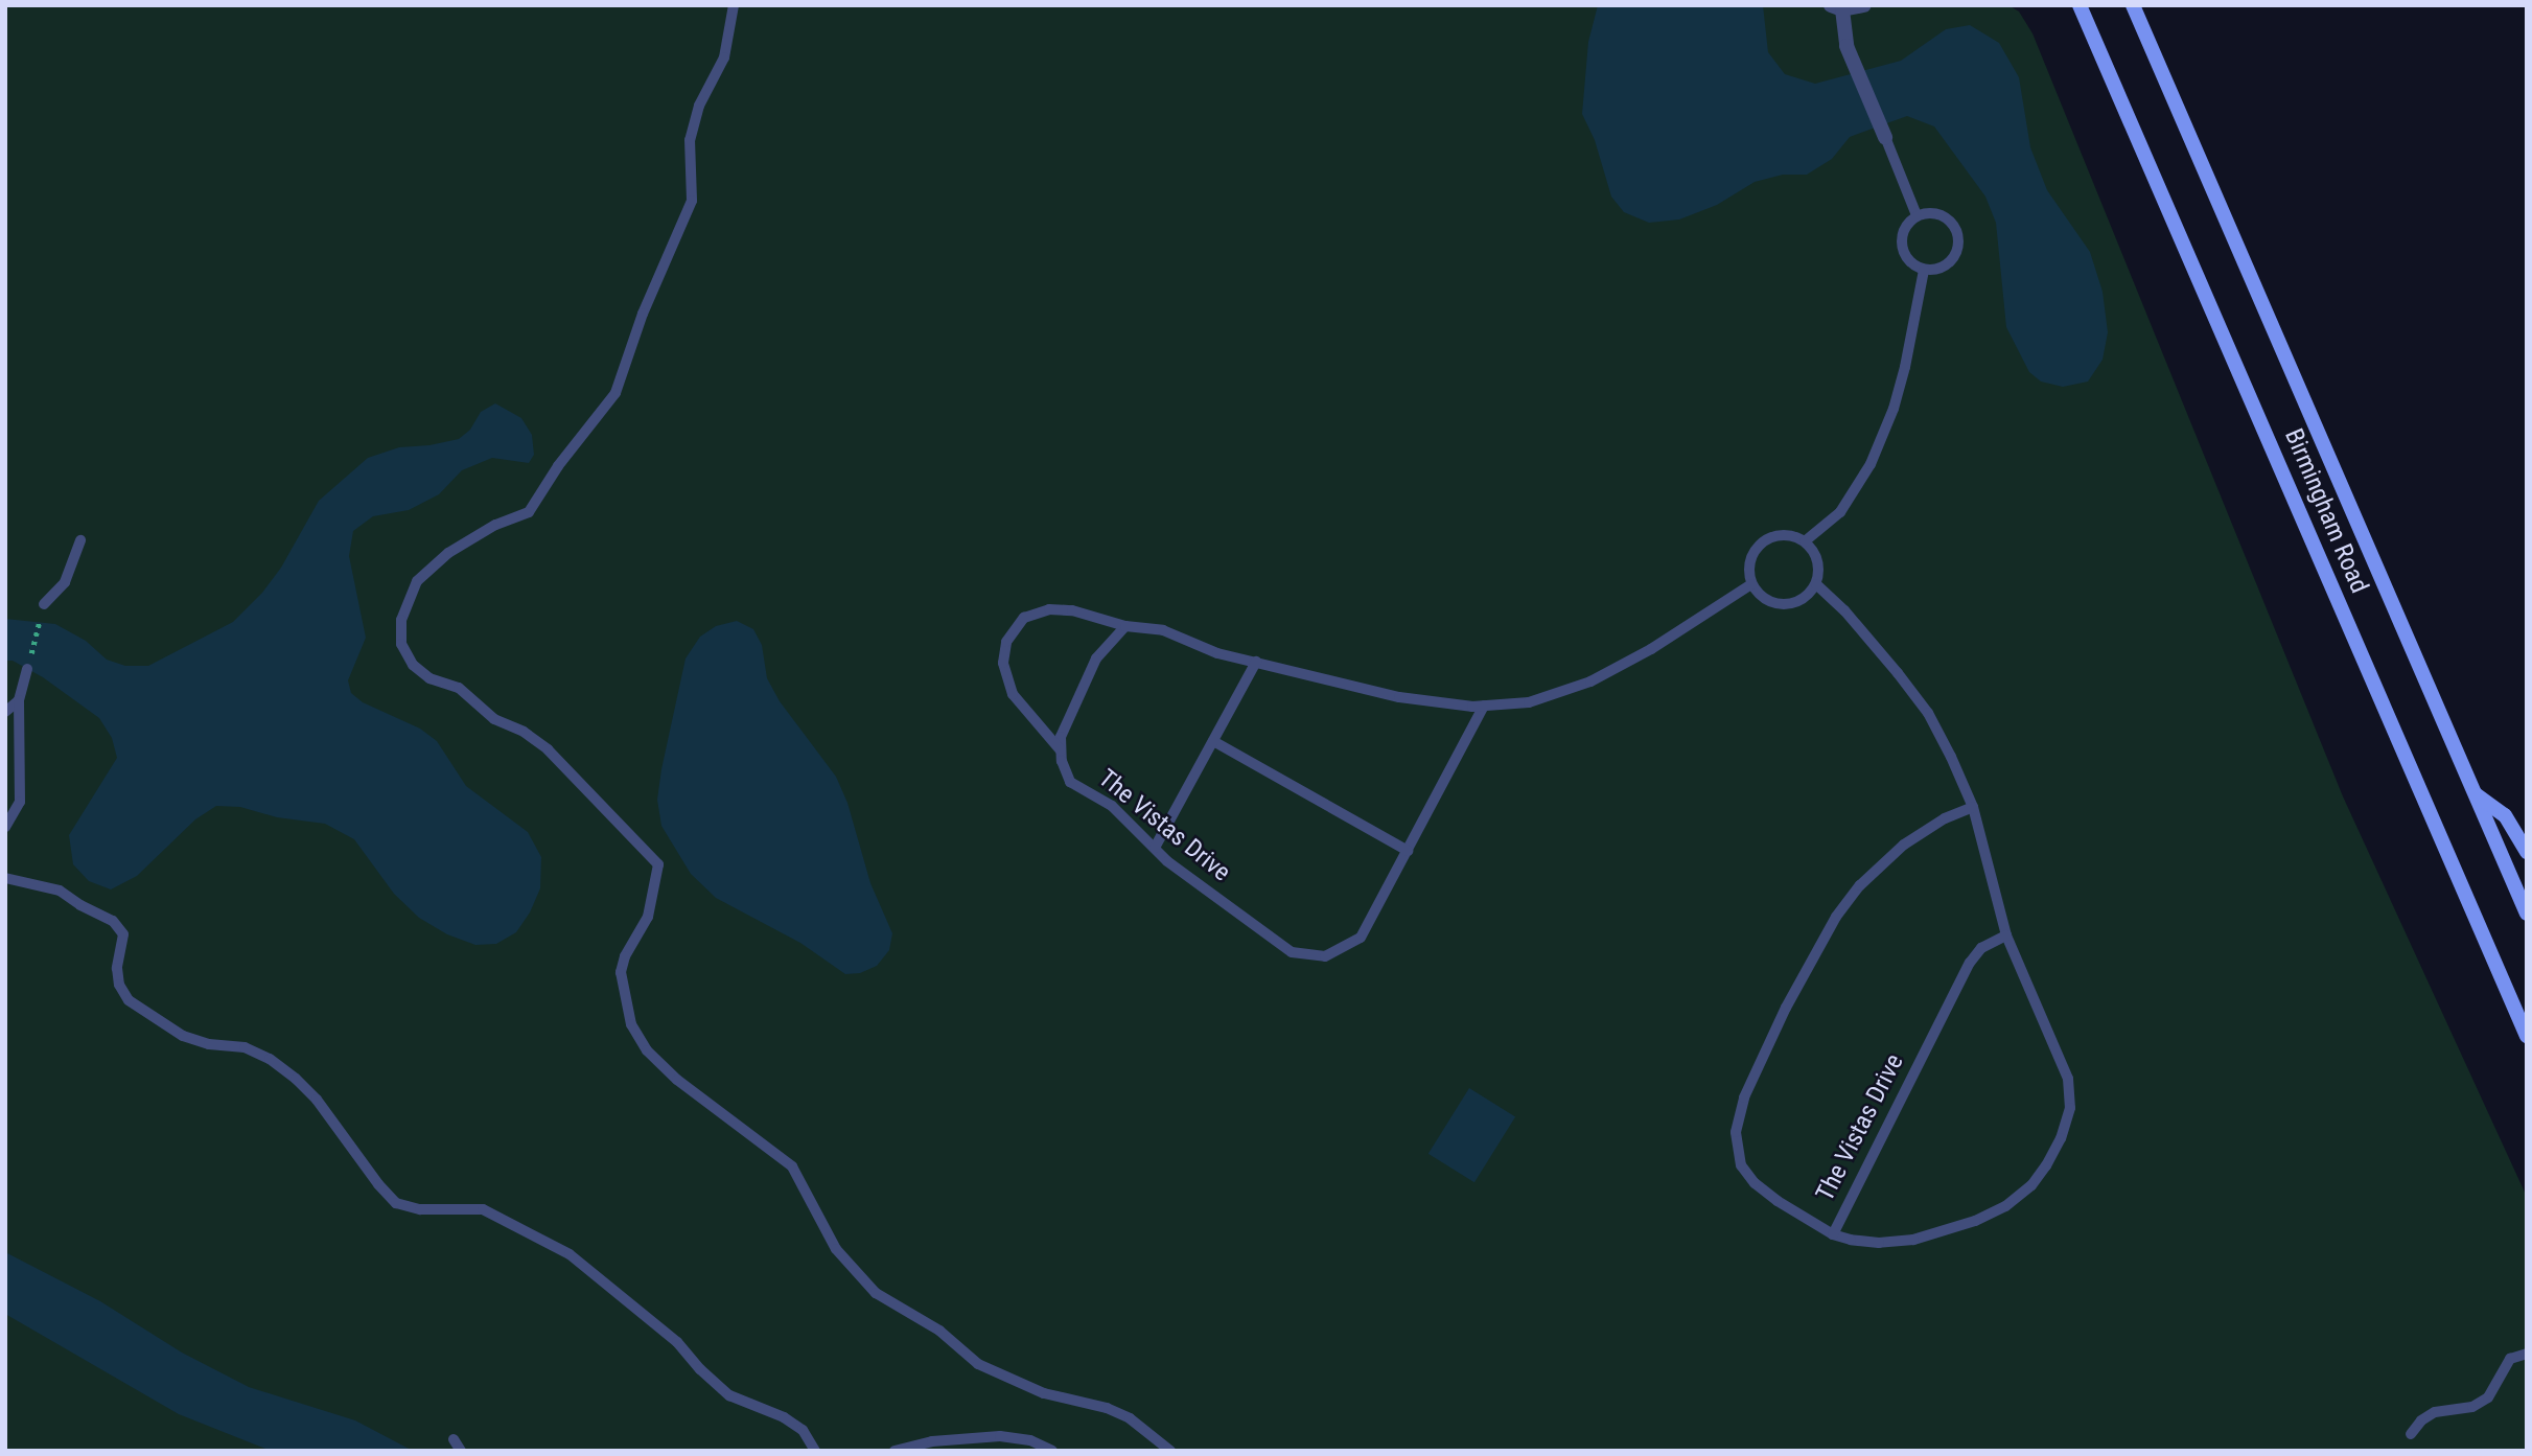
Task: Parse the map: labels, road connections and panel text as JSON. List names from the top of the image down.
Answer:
{
  "streets": {
    "street": ["Birmingham Road"],
    "lane": ["The Vistas Drive"]
  }
}
